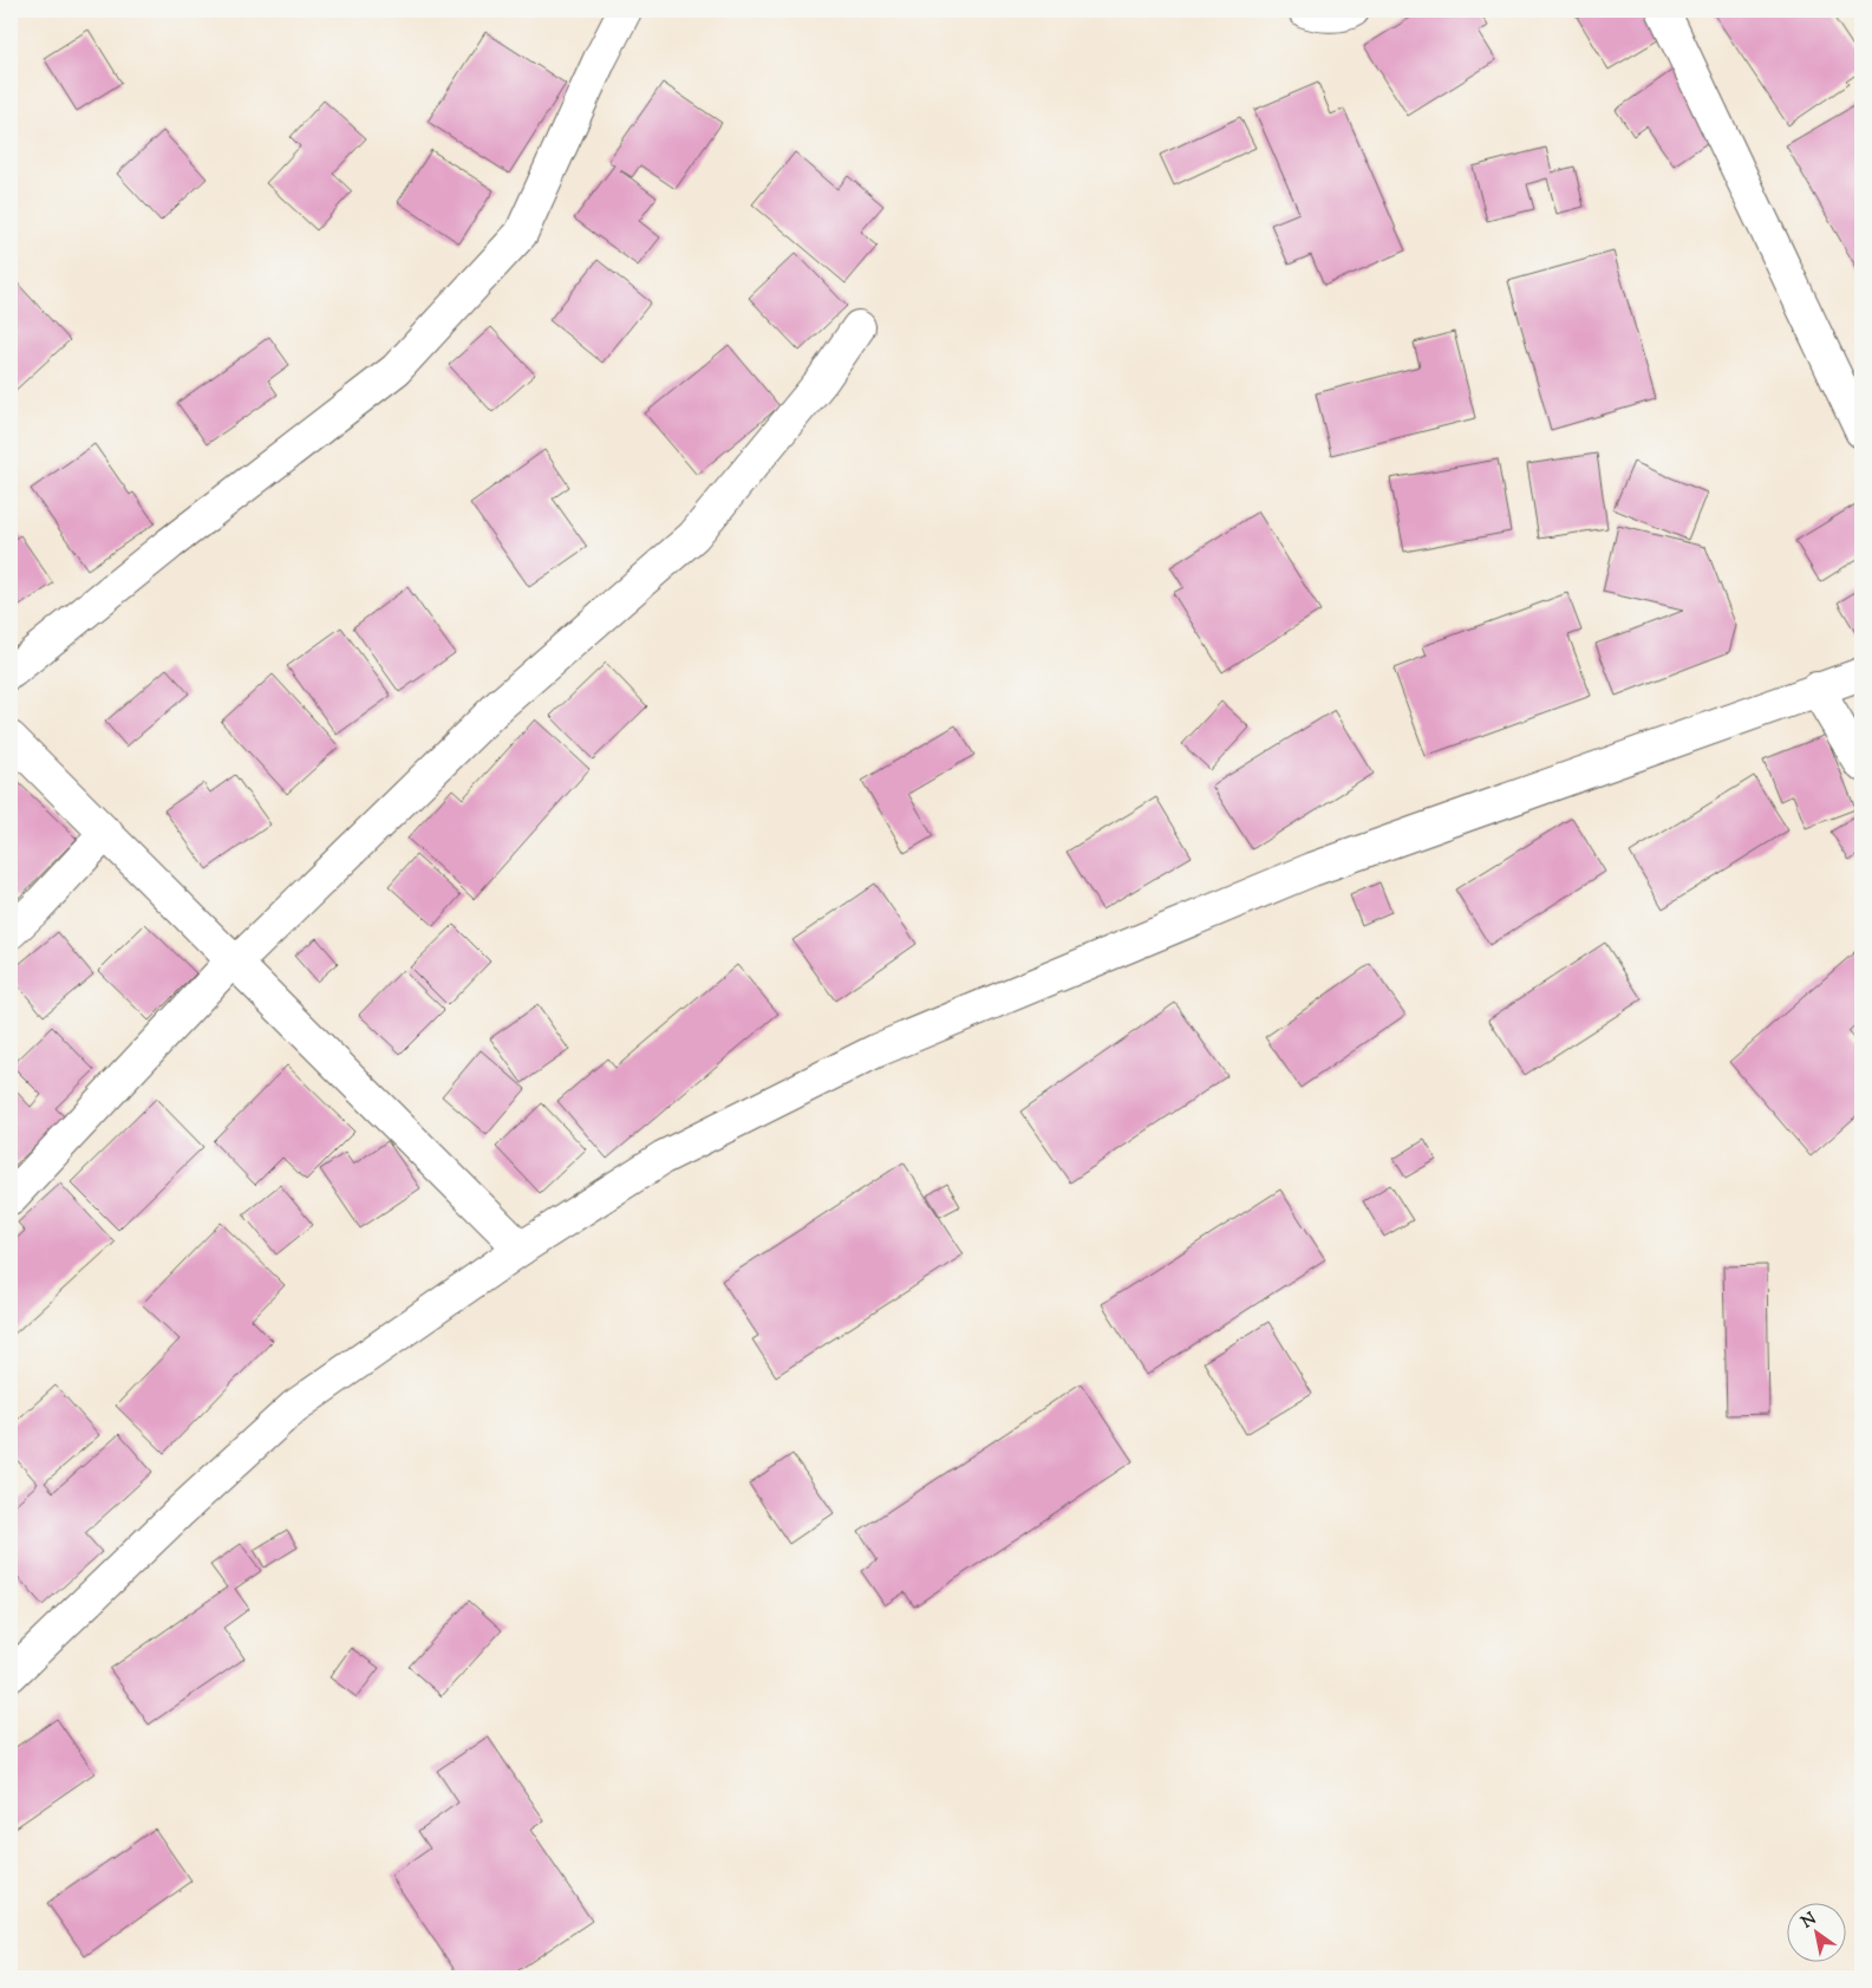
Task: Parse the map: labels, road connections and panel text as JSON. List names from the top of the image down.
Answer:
{
  "north": "top left"
}
